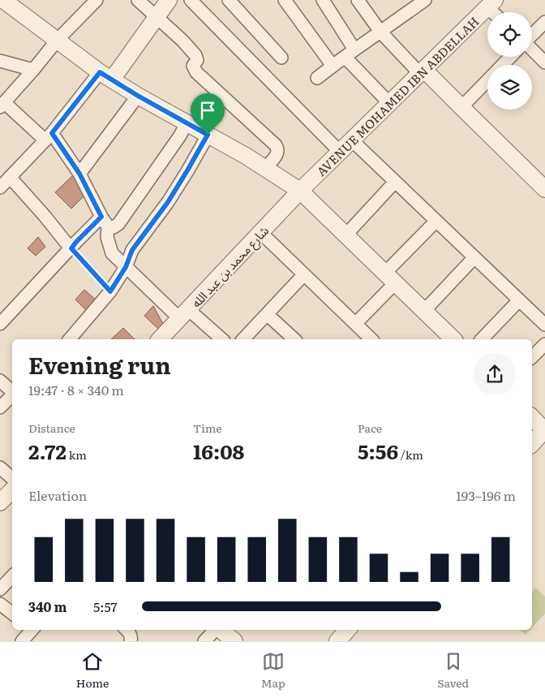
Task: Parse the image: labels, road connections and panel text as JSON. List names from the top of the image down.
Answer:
{
  "streets": {
    "street": ["AVENUE MOHAMED IBN ABDELLAH", "شارع محمد بن عبد الله"]
  },
  "crossings": [
    ["AVENUE MOHAMED IBN ABDELLAH", "شارع محمد بن عبد الله"]
  ],
  "page": {
    "heading": ["Evening run", "19:47 · 8 × 340 m"],
    "stats": [
      ["Distance", "2.72 km"],
      ["Time", "16:08"],
      ["Pace", "5:56 /km"]
    ],
    "chart": ["Elevation", "193–196 m"],
    "list": [
      {
        "name": "340 m",
        "note": "5:57"
      }
    ],
    "tabs": ["Home", "Map", "Saved"]
  }
}
